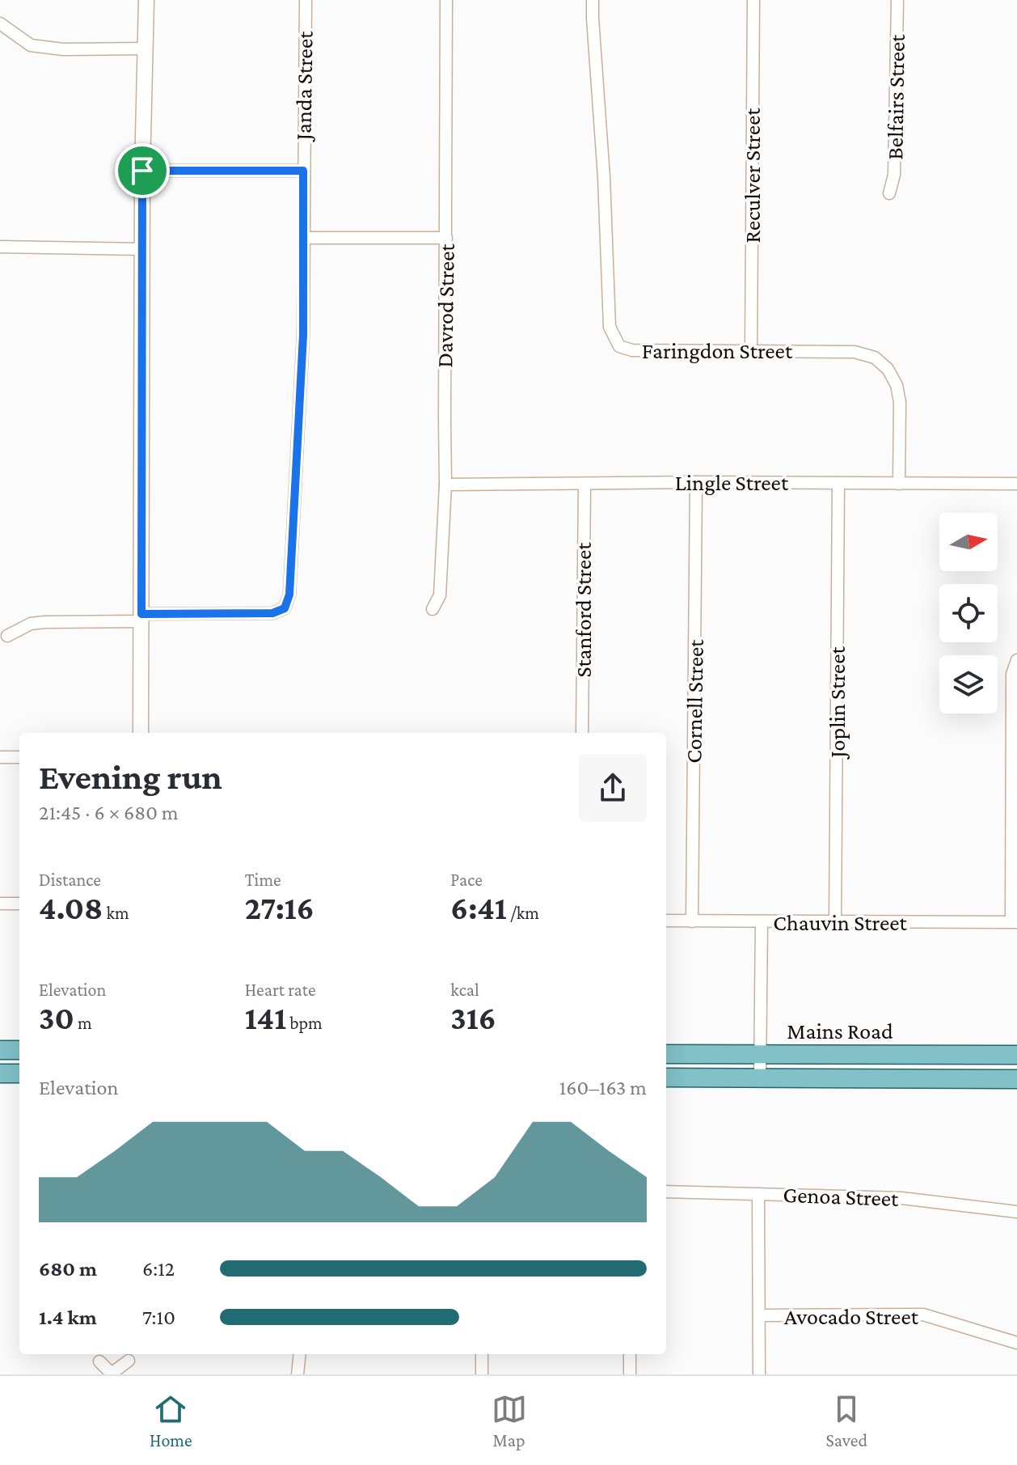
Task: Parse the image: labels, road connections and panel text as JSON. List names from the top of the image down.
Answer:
{
  "streets": {
    "main road": ["Mains Road"],
    "street": [
      "Janda Street",
      "Belfairs Street",
      "Reculver Street",
      "Davrod Street",
      "Faringdon Street",
      "Lingle Street",
      "Stanford Street",
      "Cornell Street",
      "Joplin Street",
      "Chauvin Street",
      "Genoa Street",
      "Avocado Street"
    ]
  },
  "crossings": [
    ["Reculver Street", "Faringdon Street"],
    ["Davrod Street", "Lingle Street"],
    ["Faringdon Street", "Lingle Street"],
    ["Lingle Street", "Stanford Street"],
    ["Lingle Street", "Cornell Street"],
    ["Lingle Street", "Joplin Street"],
    ["Cornell Street", "Chauvin Street"],
    ["Joplin Street", "Chauvin Street"]
  ],
  "north": "right",
  "page": {
    "heading": ["Evening run", "21:45 · 6 × 680 m"],
    "stats": [
      ["Distance", "4.08 km"],
      ["Time", "27:16"],
      ["Pace", "6:41 /km"],
      ["Elevation", "30 m"],
      ["Heart rate", "141 bpm"],
      ["kcal", "316"]
    ],
    "chart": ["Elevation", "160–163 m"],
    "list": [
      {
        "name": "680 m",
        "note": "6:12"
      },
      {
        "name": "1.4 km",
        "note": "7:10"
      }
    ],
    "tabs": ["Home", "Map", "Saved"]
  }
}
